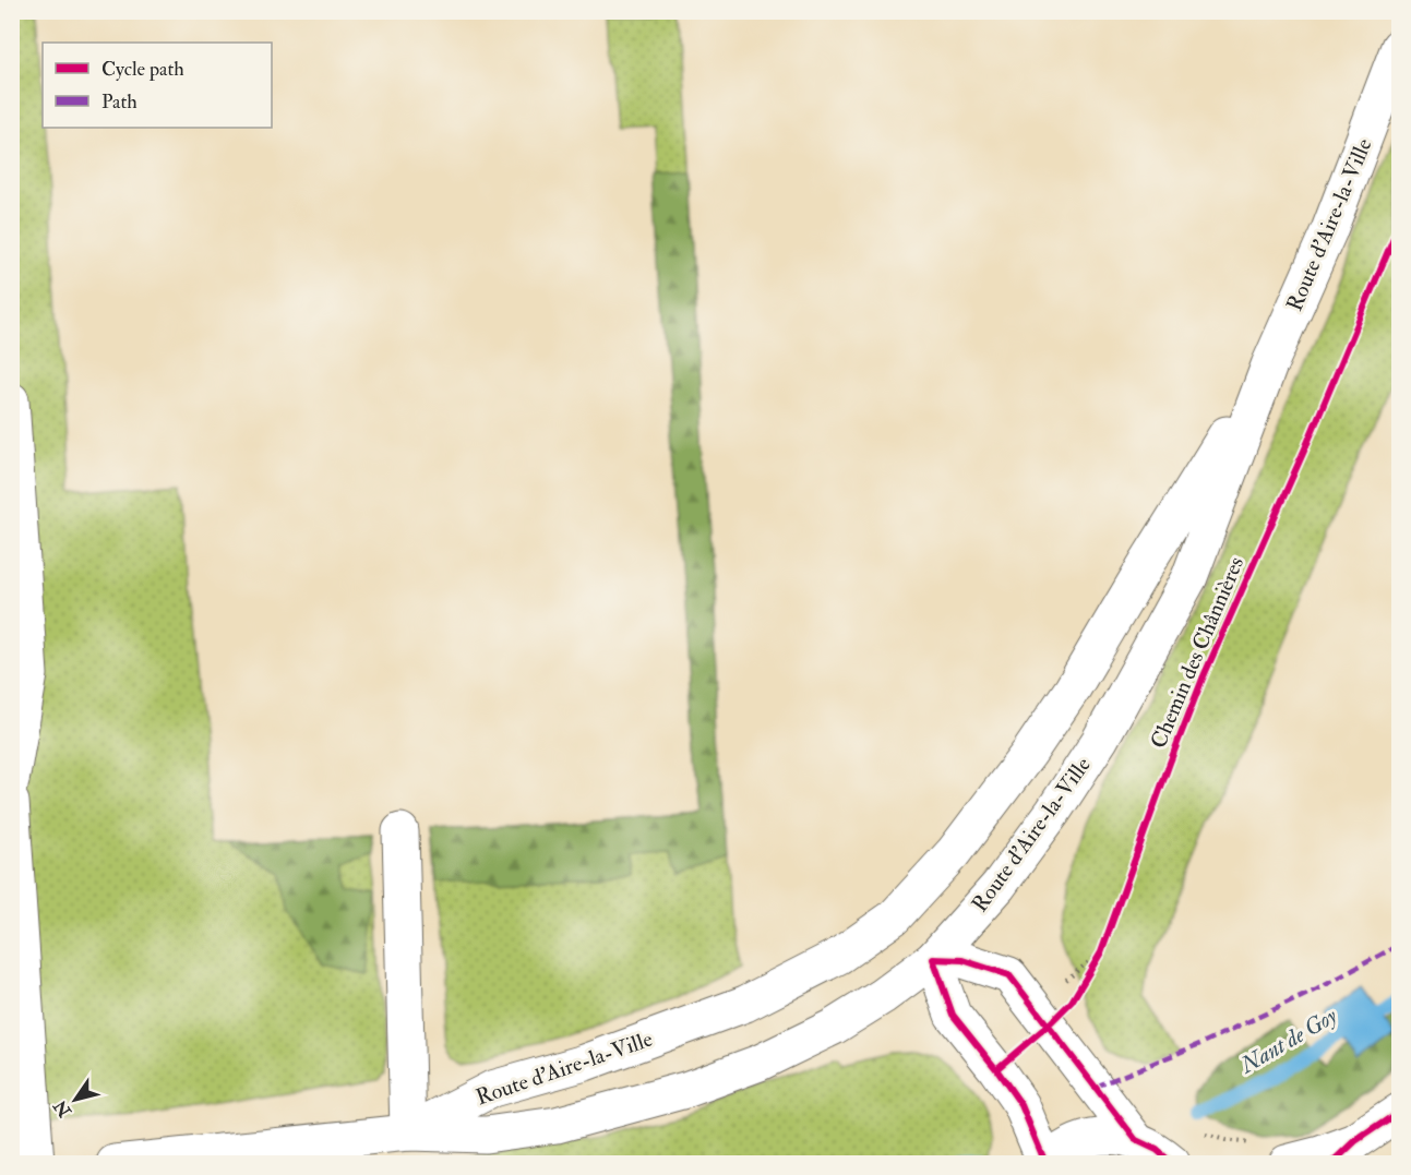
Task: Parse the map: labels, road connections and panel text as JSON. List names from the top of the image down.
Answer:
{
  "streets": {
    "main road": ["Route d'Aire-la-Ville"],
    "cycle path": ["Chemin des Chânnières"]
  },
  "water": ["Nant de Goy"],
  "legend": ["Cycle path", "Path"],
  "north": "bottom left"
}
